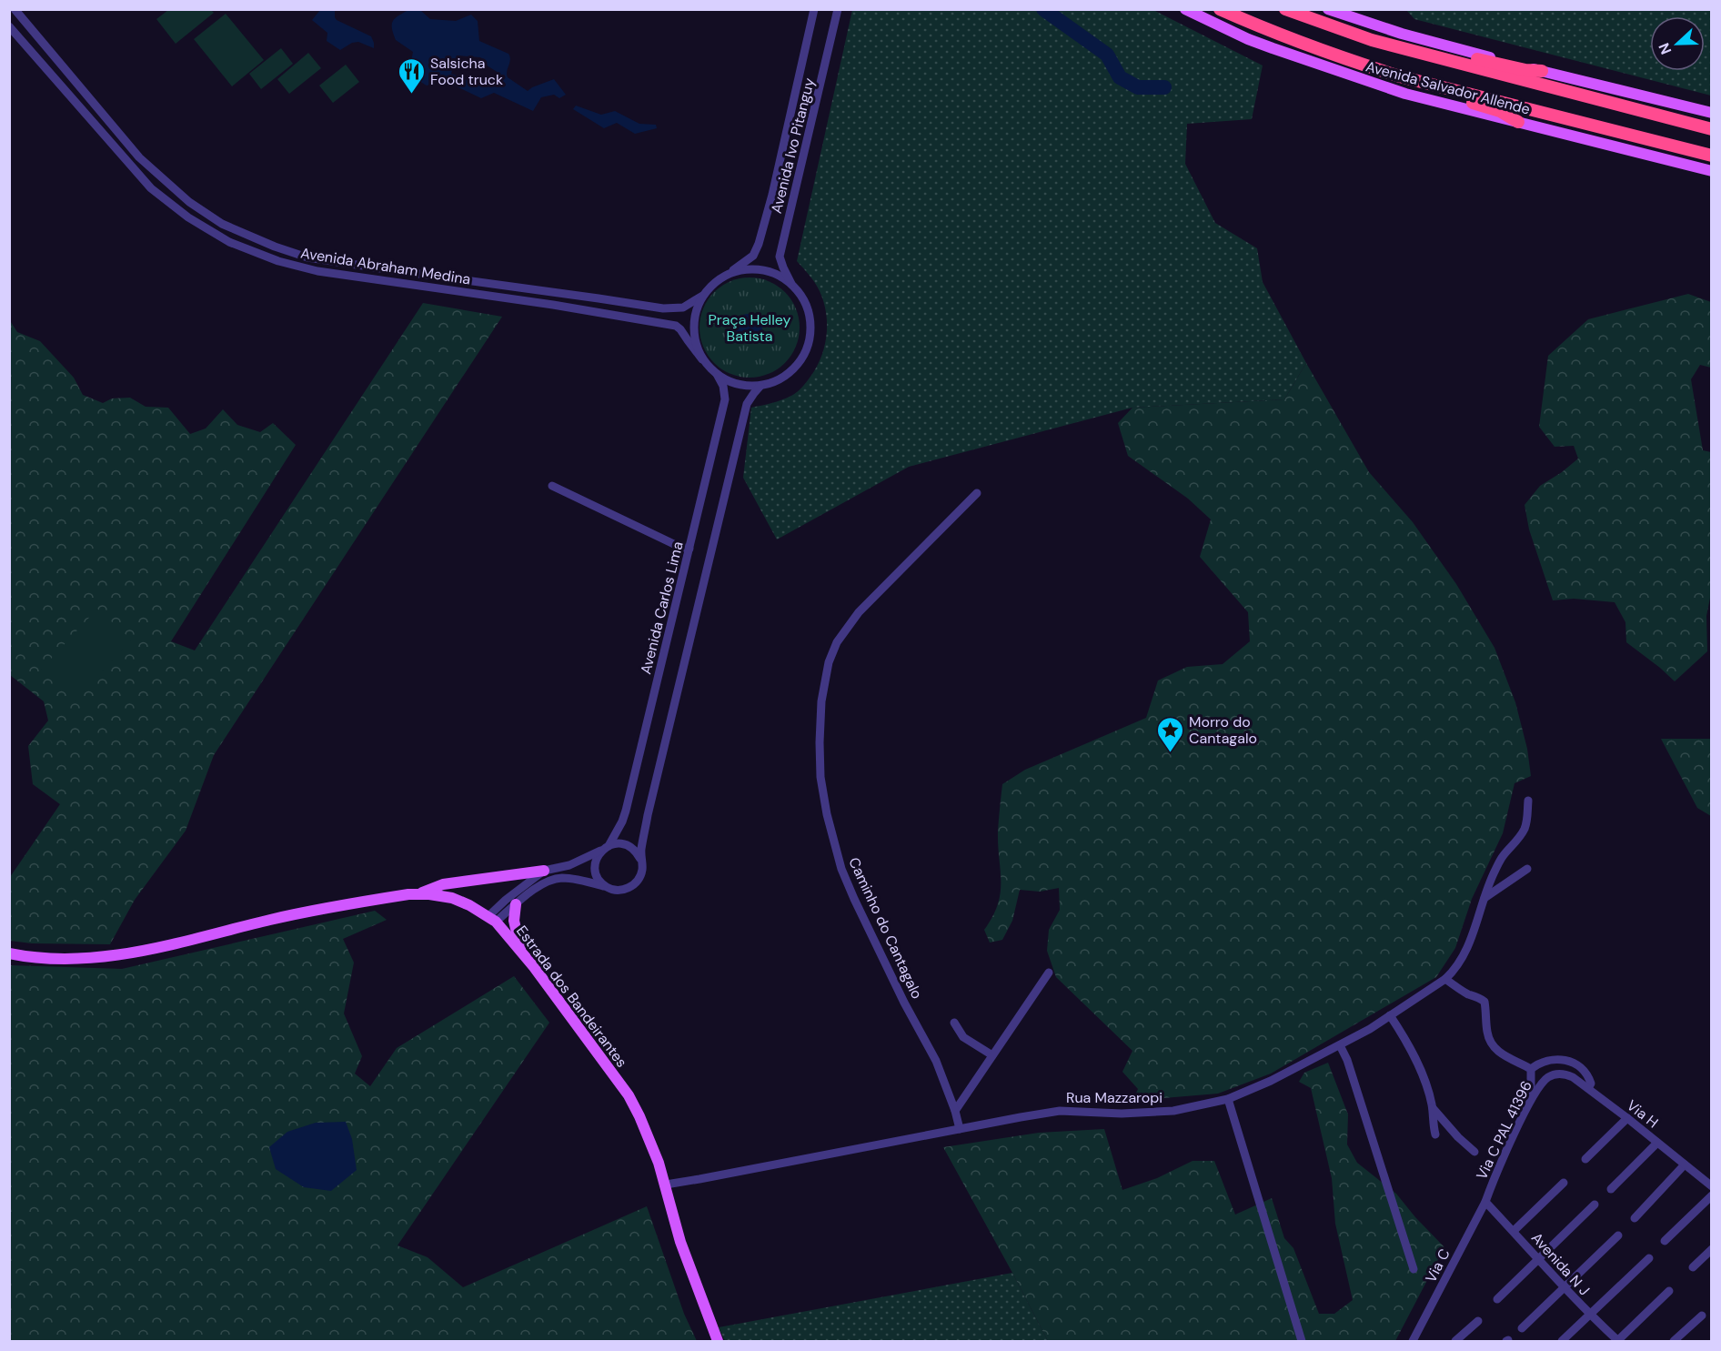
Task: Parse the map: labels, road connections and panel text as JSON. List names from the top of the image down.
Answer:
{
  "streets": {
    "highway": ["Avenida Salvador Allende"],
    "main road": ["Estrada dos Bandeirantes"],
    "street": [
      "Avenida Ivo Pitanguy",
      "Avenida Abraham Medina",
      "Avenida Carlos Lima",
      "Caminho do Cantagalo",
      "Rua Mazzaropi",
      "Via H",
      "Via C PAL 41396",
      "Avenida N J",
      "Via C"
    ]
  },
  "crossings": [
    ["Avenida Ivo Pitanguy", "Avenida Abraham Medina"],
    ["Avenida Ivo Pitanguy", "Avenida Carlos Lima"],
    ["Avenida Abraham Medina", "Avenida Carlos Lima"],
    ["Caminho do Cantagalo", "Rua Mazzaropi"],
    ["Estrada dos Bandeirantes", "Rua Mazzaropi"],
    ["Via H", "Via C PAL 41396"],
    ["Via C PAL 41396", "Avenida N J"],
    ["Via C PAL 41396", "Via C"],
    ["Avenida N J", "Via C"]
  ],
  "parks": ["Praça Helley Batista"],
  "places": {
    "restaurant": ["Salsicha Food truck"],
    "place": ["Morro do Cantagalo"]
  },
  "north": "left"
}
